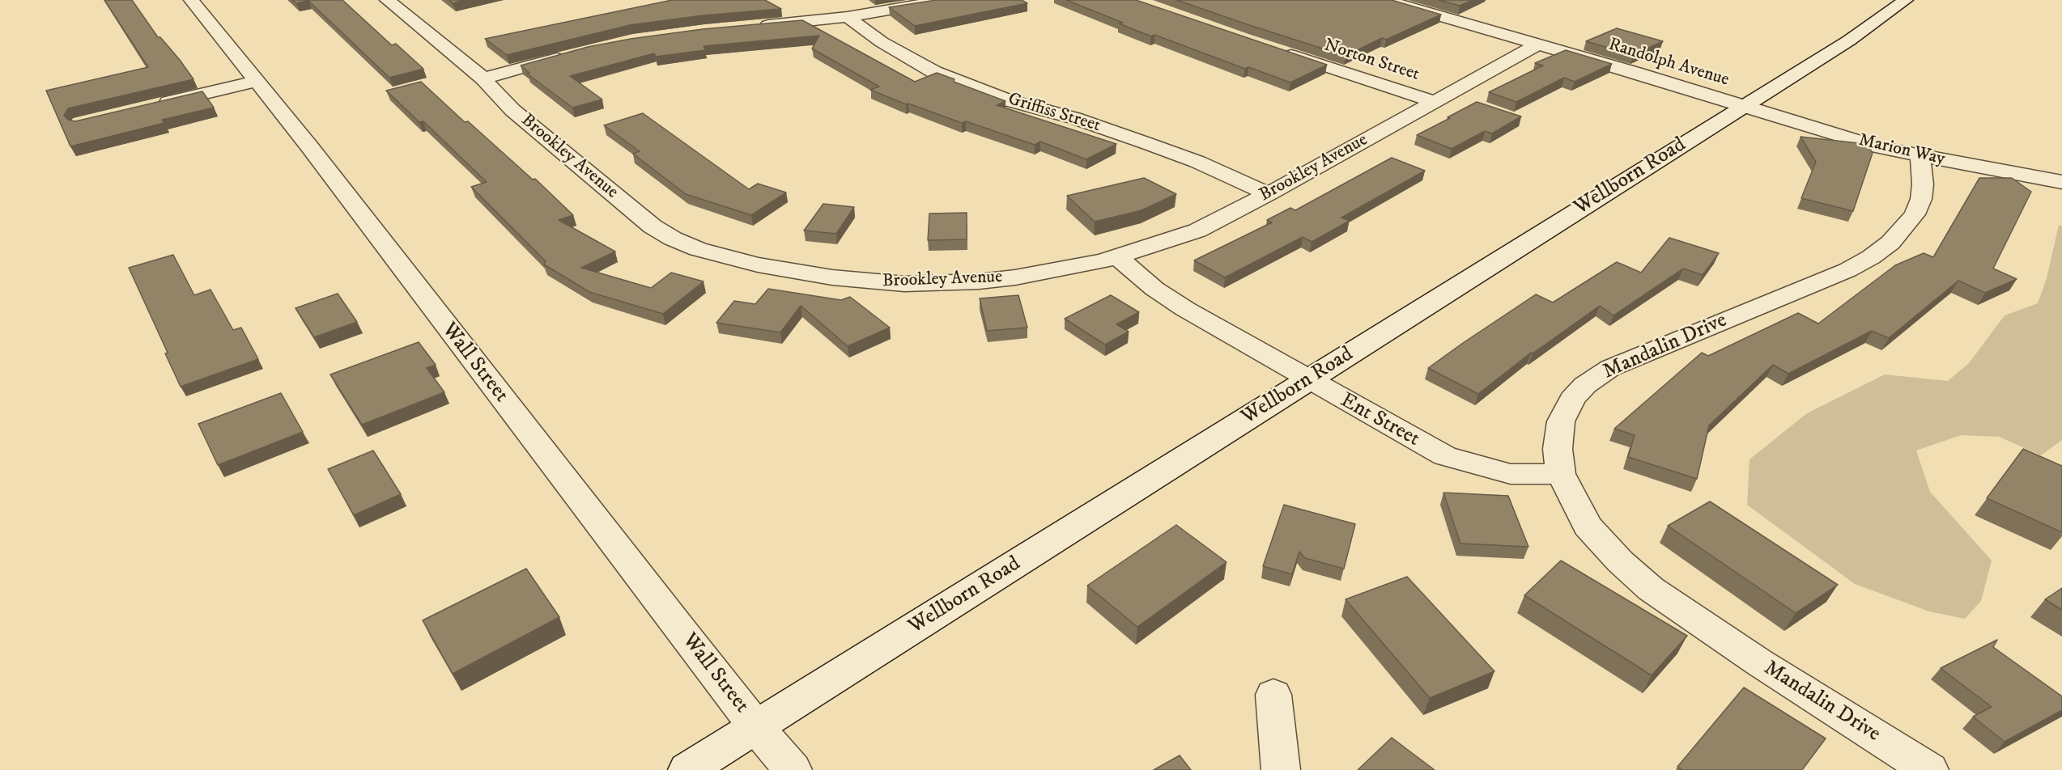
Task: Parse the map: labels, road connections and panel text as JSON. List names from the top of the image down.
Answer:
{
  "streets": {
    "street": [
      "Norton Street",
      "Randolph Avenue",
      "Griffiss Street",
      "Marion Way",
      "Brookley Avenue",
      "Wellborn Road",
      "Mandalin Drive",
      "Wall Street",
      "Ent Street"
    ]
  },
  "crossings": [
    ["Norton Street", "Brookley Avenue"],
    ["Randolph Avenue", "Marion Way"],
    ["Randolph Avenue", "Brookley Avenue"],
    ["Randolph Avenue", "Wellborn Road"],
    ["Griffiss Street", "Brookley Avenue"],
    ["Marion Way", "Wellborn Road"],
    ["Marion Way", "Mandalin Drive"],
    ["Brookley Avenue", "Ent Street"],
    ["Wellborn Road", "Wall Street"],
    ["Wellborn Road", "Ent Street"],
    ["Mandalin Drive", "Ent Street"]
  ]
}
